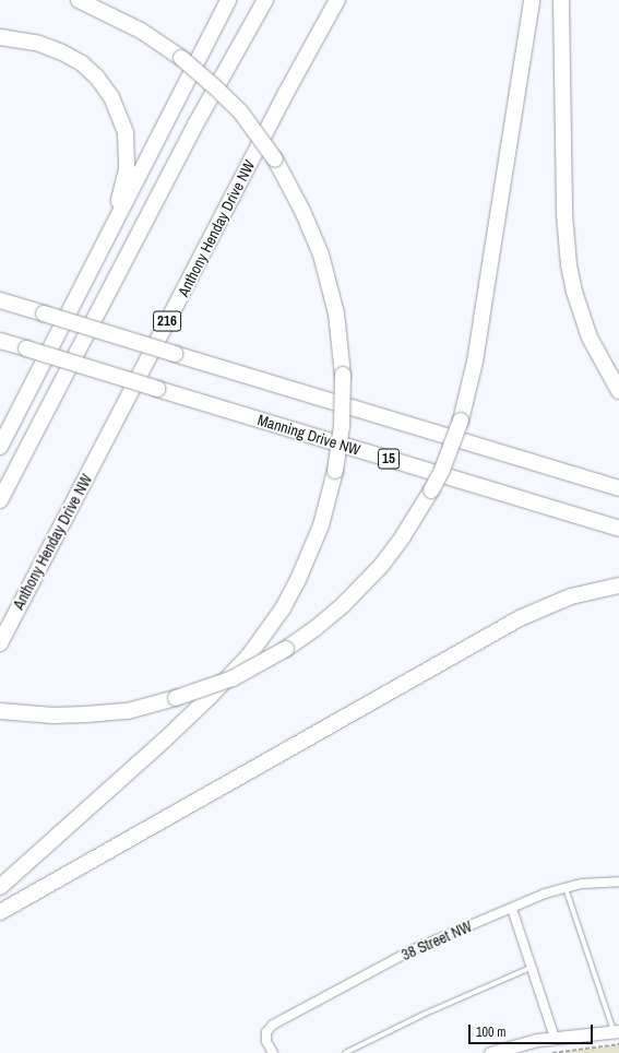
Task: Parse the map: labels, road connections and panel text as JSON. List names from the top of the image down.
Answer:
{
  "streets": {
    "highway": [
      "Anthony Henday Drive NW",
      "216",
      "Manning Drive NW",
      "15"
    ],
    "street": ["38 Street NW"]
  },
  "scale_bar": "100 m"
}
